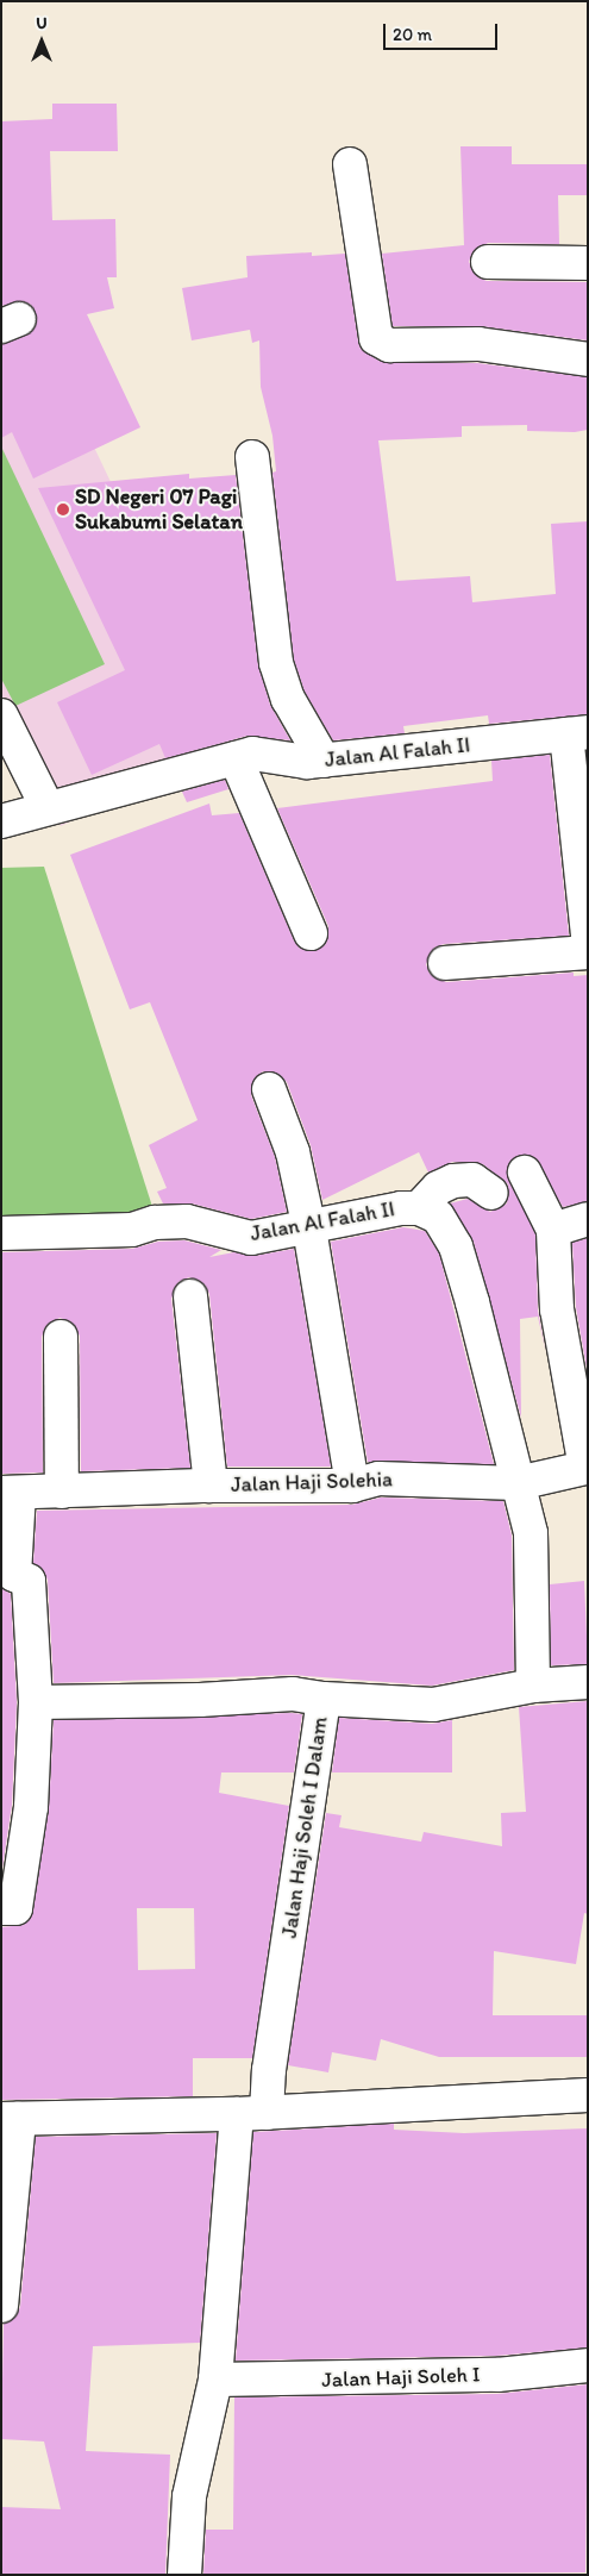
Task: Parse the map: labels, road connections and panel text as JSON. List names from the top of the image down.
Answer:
{
  "streets": {
    "street": [
      "Jalan Al Falah II",
      "Jalan Haji Solehia",
      "Jalan Haji Soleh I Dalam",
      "Jalan Haji Soleh I"
    ]
  },
  "crossings": [
    ["Jalan Al Falah II", "Jalan Haji Solehia"],
    ["Jalan Al Falah II", "Jalan Haji Soleh I Dalam"]
  ],
  "places": ["SD Negeri 07 Pagi Sukabumi Selatan"],
  "scale_bar": "20 m",
  "north": "top"
}
